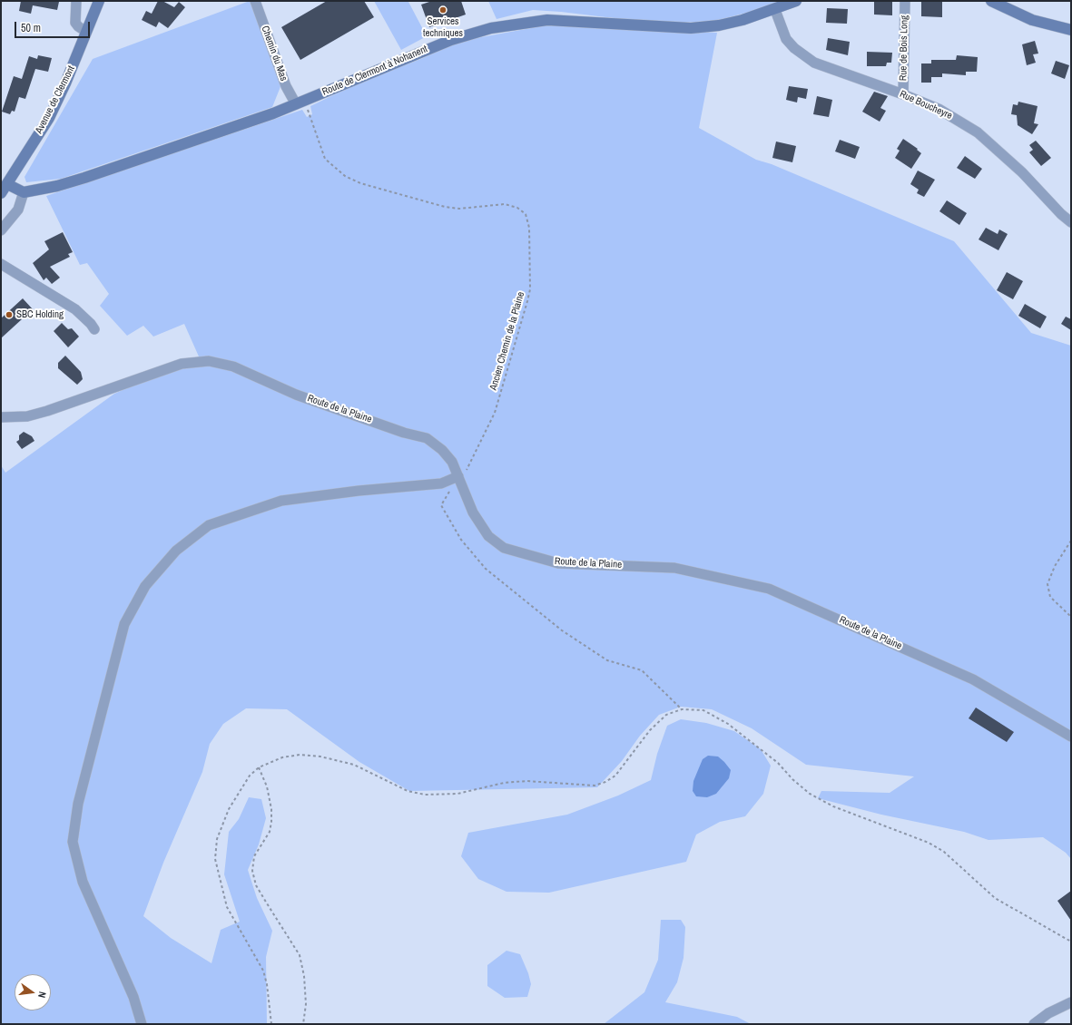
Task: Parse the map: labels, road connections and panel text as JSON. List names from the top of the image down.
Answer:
{
  "streets": {
    "street": [
      "Rue de Bois Long",
      "Chemin du Mas",
      "Route de Clermont à Nohanent",
      "Avenue de Clermont",
      "Rue Boucheyre",
      "Route de la Plaine"
    ],
    "path": ["Ancien Chemin de la Plaine"]
  },
  "crossings": [
    ["Rue de Bois Long", "Rue Boucheyre"],
    ["Chemin du Mas", "Route de Clermont à Nohanent"],
    ["Chemin du Mas", "Ancien Chemin de la Plaine"],
    ["Route de Clermont à Nohanent", "Rue Boucheyre"],
    ["Route de Clermont à Nohanent", "Ancien Chemin de la Plaine"],
    ["Ancien Chemin de la Plaine", "Route de la Plaine"]
  ],
  "places": ["Services techniques", "SBC Holding"],
  "scale_bar": "50 m",
  "north": "right"
}
